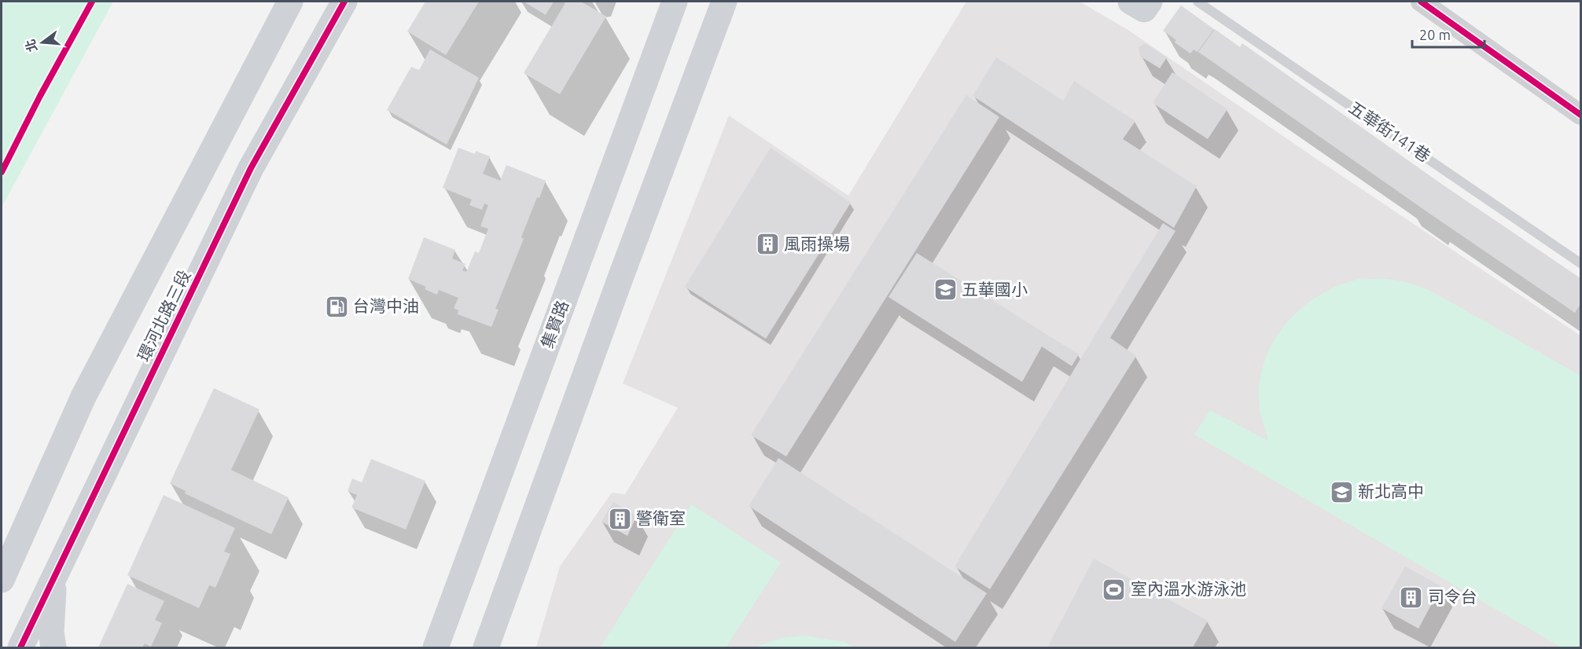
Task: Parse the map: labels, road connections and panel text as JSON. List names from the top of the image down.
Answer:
{
  "streets": {
    "street": ["環河北路三段", "集賢路"],
    "lane": ["五華街141巷"]
  },
  "places": {
    "building": ["風雨操場", "警衛室", "司令台"],
    "school or university": ["五華國小", "新北高中"],
    "fuel station": ["台灣中油"],
    "sports": ["室內溫水游泳池"]
  },
  "scale_bar": "20 m",
  "north": "left"
}
